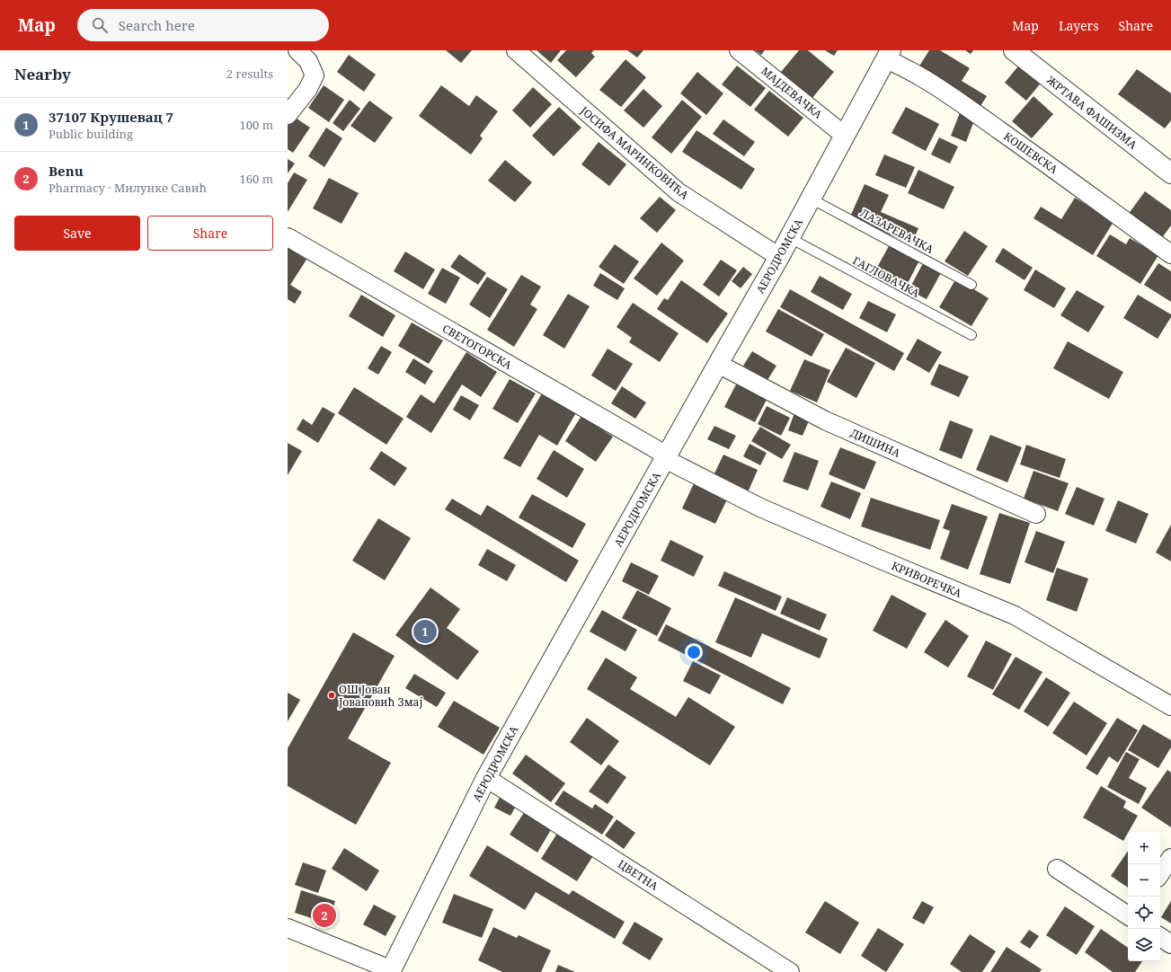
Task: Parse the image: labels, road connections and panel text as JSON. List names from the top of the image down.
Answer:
{
  "streets": {
    "street": [
      "МАЈДЕВАЧКА",
      "ЖРТАВА ФАШИЗМА",
      "ЈОСИФА МАРИНКОВИЋА",
      "КОШЕВСКА",
      "АЕРОДРОМСКА",
      "СВЕТОГОРСКА",
      "ДИШИНА",
      "КРИВОРЕЧКА",
      "ЦВЕТНА"
    ],
    "lane": ["ЛАЗАРЕВАЧКА", "ГАГЛОВАЧКА"]
  },
  "crossings": [
    ["МАЈДЕВАЧКА", "АЕРОДРОМСКА"],
    ["ЈОСИФА МАРИНКОВИЋА", "АЕРОДРОМСКА"],
    ["КОШЕВСКА", "АЕРОДРОМСКА"],
    ["ЛАЗАРЕВАЧКА", "АЕРОДРОМСКА"],
    ["АЕРОДРОМСКА", "ГАГЛОВАЧКА"],
    ["АЕРОДРОМСКА", "СВЕТОГОРСКА"],
    ["АЕРОДРОМСКА", "ДИШИНА"],
    ["АЕРОДРОМСКА", "КРИВОРЕЧКА"],
    ["АЕРОДРОМСКА", "ЦВЕТНА"],
    ["СВЕТОГОРСКА", "КРИВОРЕЧКА"]
  ],
  "places": ["ОШ Јован Јовановић Змај"],
  "page": {
    "header": "Map",
    "search": "Search here",
    "nav": ["Map", "Layers", "Share"],
    "heading": ["Nearby", "2 results"],
    "list": [
      {
        "mark": "1",
        "name": "37107 Крушевац 7",
        "note": "Public building",
        "value": "100 m"
      },
      {
        "mark": "2",
        "name": "Benu",
        "note": "Pharmacy · Милунке Савић",
        "value": "160 m"
      }
    ],
    "buttons": ["Save", "Share"],
    "pins": ["1", "2"],
    "map_buttons": ["+", "−"]
  }
}
